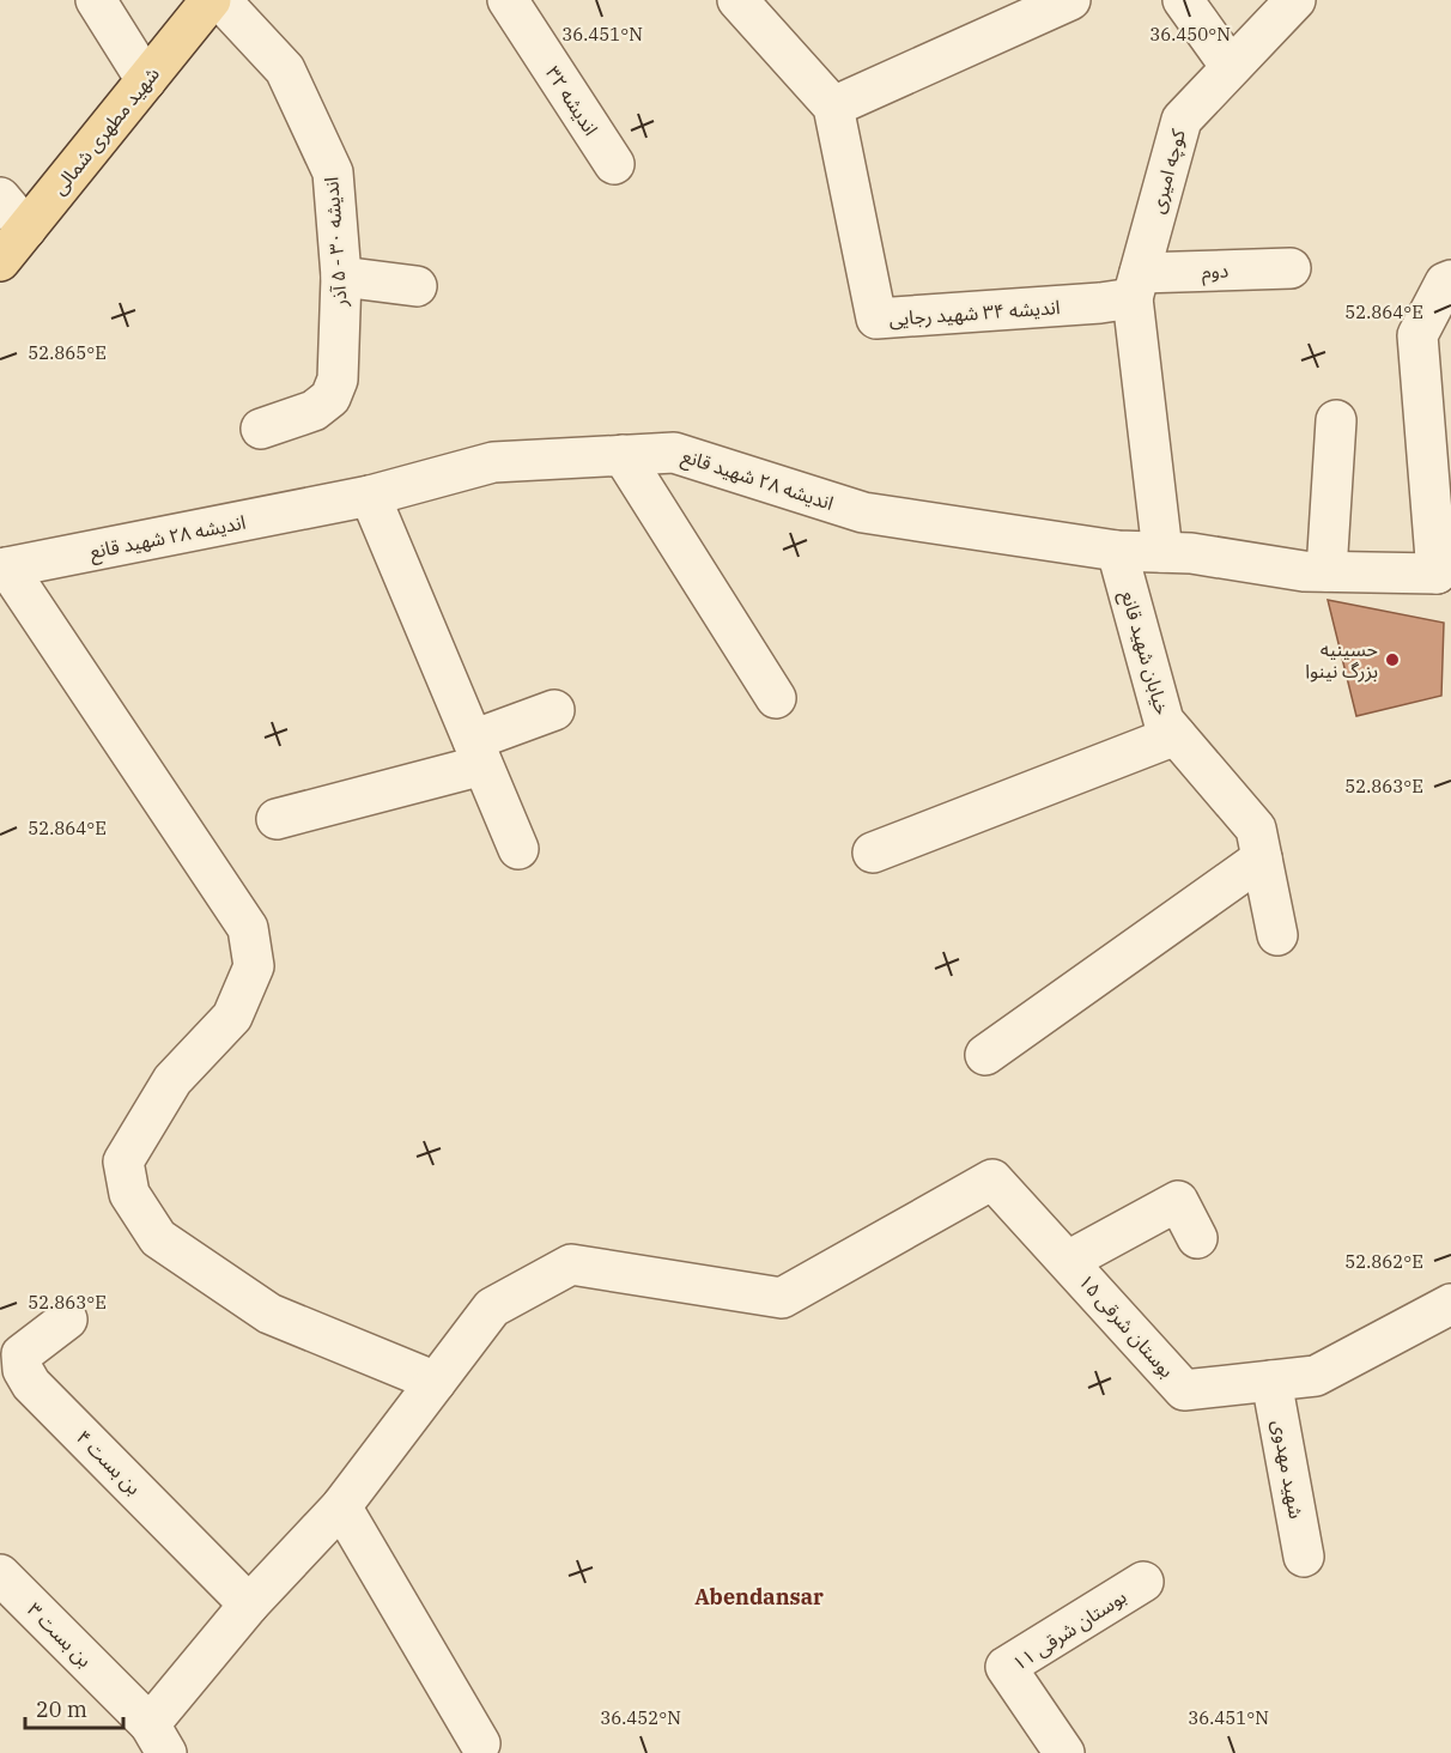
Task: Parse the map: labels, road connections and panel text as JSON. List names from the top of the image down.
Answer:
{
  "streets": {
    "main road": ["شهید مطهری شمالی"],
    "street": [
      "اندیشه ۳۲",
      "کوچه امیری",
      "اندیشه ۳۰ - ۵ آذر",
      "دوم",
      "اندیشه ۳۴ شهید رجایی",
      "اندیشه ۲۸ شهید قانع",
      "خیابان شهید قانع",
      "بوستان شرقی ۱۵",
      "بن بست ۴",
      "شهید مهدوی",
      "بوستان شرقی ۱۱",
      "بن بست ۳"
    ]
  },
  "crossings": [
    ["کوچه امیری", "دوم"],
    ["کوچه امیری", "اندیشه ۳۴ شهید رجایی"],
    ["دوم", "اندیشه ۳۴ شهید رجایی"],
    ["اندیشه ۲۸ شهید قانع", "خیابان شهید قانع"],
    ["بوستان شرقی ۱۵", "شهید مهدوی"]
  ],
  "districts": ["Abendansar"],
  "places": ["حسینیه بزرگ نینوا"],
  "scale_bar": "20 m",
  "coordinates": [
    "36.451°N",
    "36.450°N",
    "52.864°E",
    "52.865°E",
    "52.863°E",
    "52.862°E",
    "36.452°N"
  ]
}
